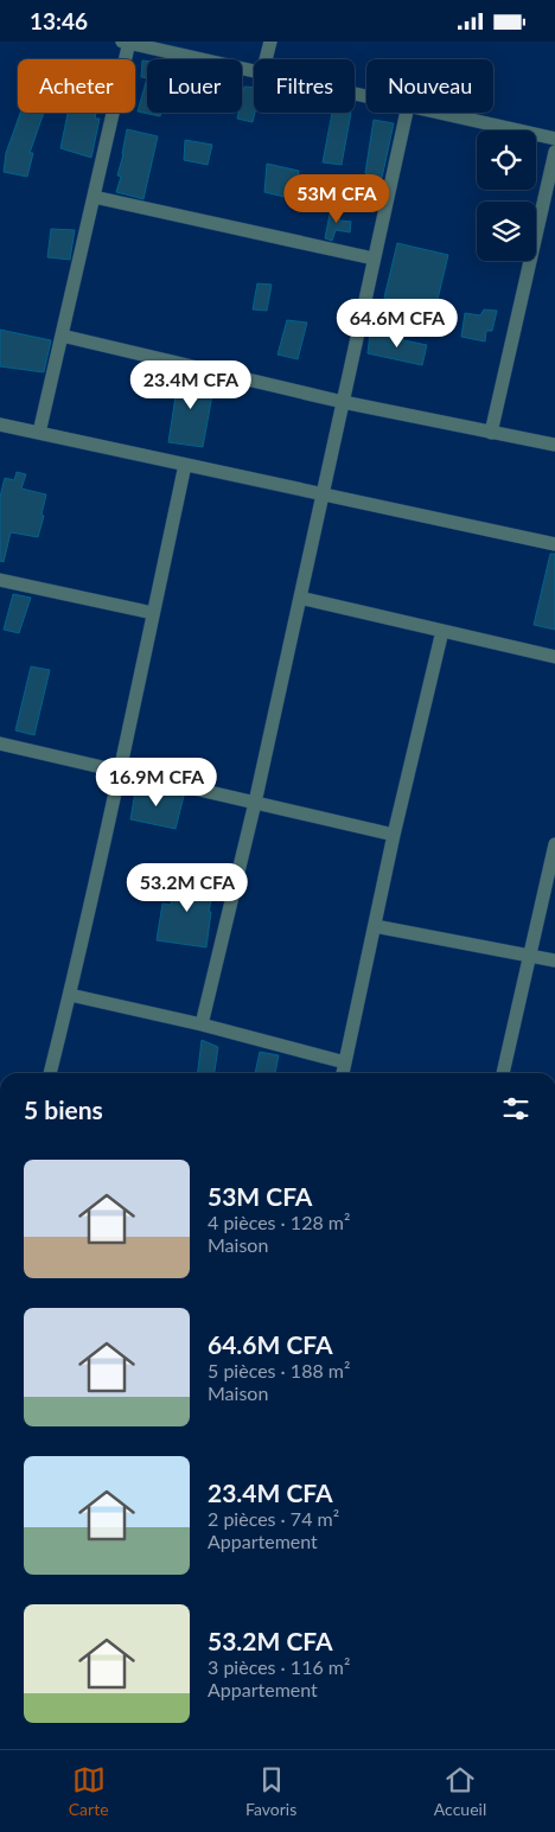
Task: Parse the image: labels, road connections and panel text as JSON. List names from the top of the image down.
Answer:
{
  "page": {
    "status": "13:46",
    "chip": [
      "Acheter",
      "Louer",
      "Filtres",
      "Nouveau"
    ],
    "price": [
      "53M CFA",
      "64.6M CFA",
      "23.4M CFA",
      "16.9M CFA",
      "53.2M CFA"
    ],
    "heading": "5 biens",
    "list": [
      {
        "name": "53M CFA",
        "note": "4 pièces · 128 m² · Maison"
      },
      {
        "name": "64.6M CFA",
        "note": "5 pièces · 188 m² · Maison"
      },
      {
        "name": "23.4M CFA",
        "note": "2 pièces · 74 m² · Appartement"
      },
      {
        "name": "53.2M CFA",
        "note": "3 pièces · 116 m² · Appartement"
      }
    ],
    "tabs": ["Carte", "Favoris", "Accueil"]
  }
}
